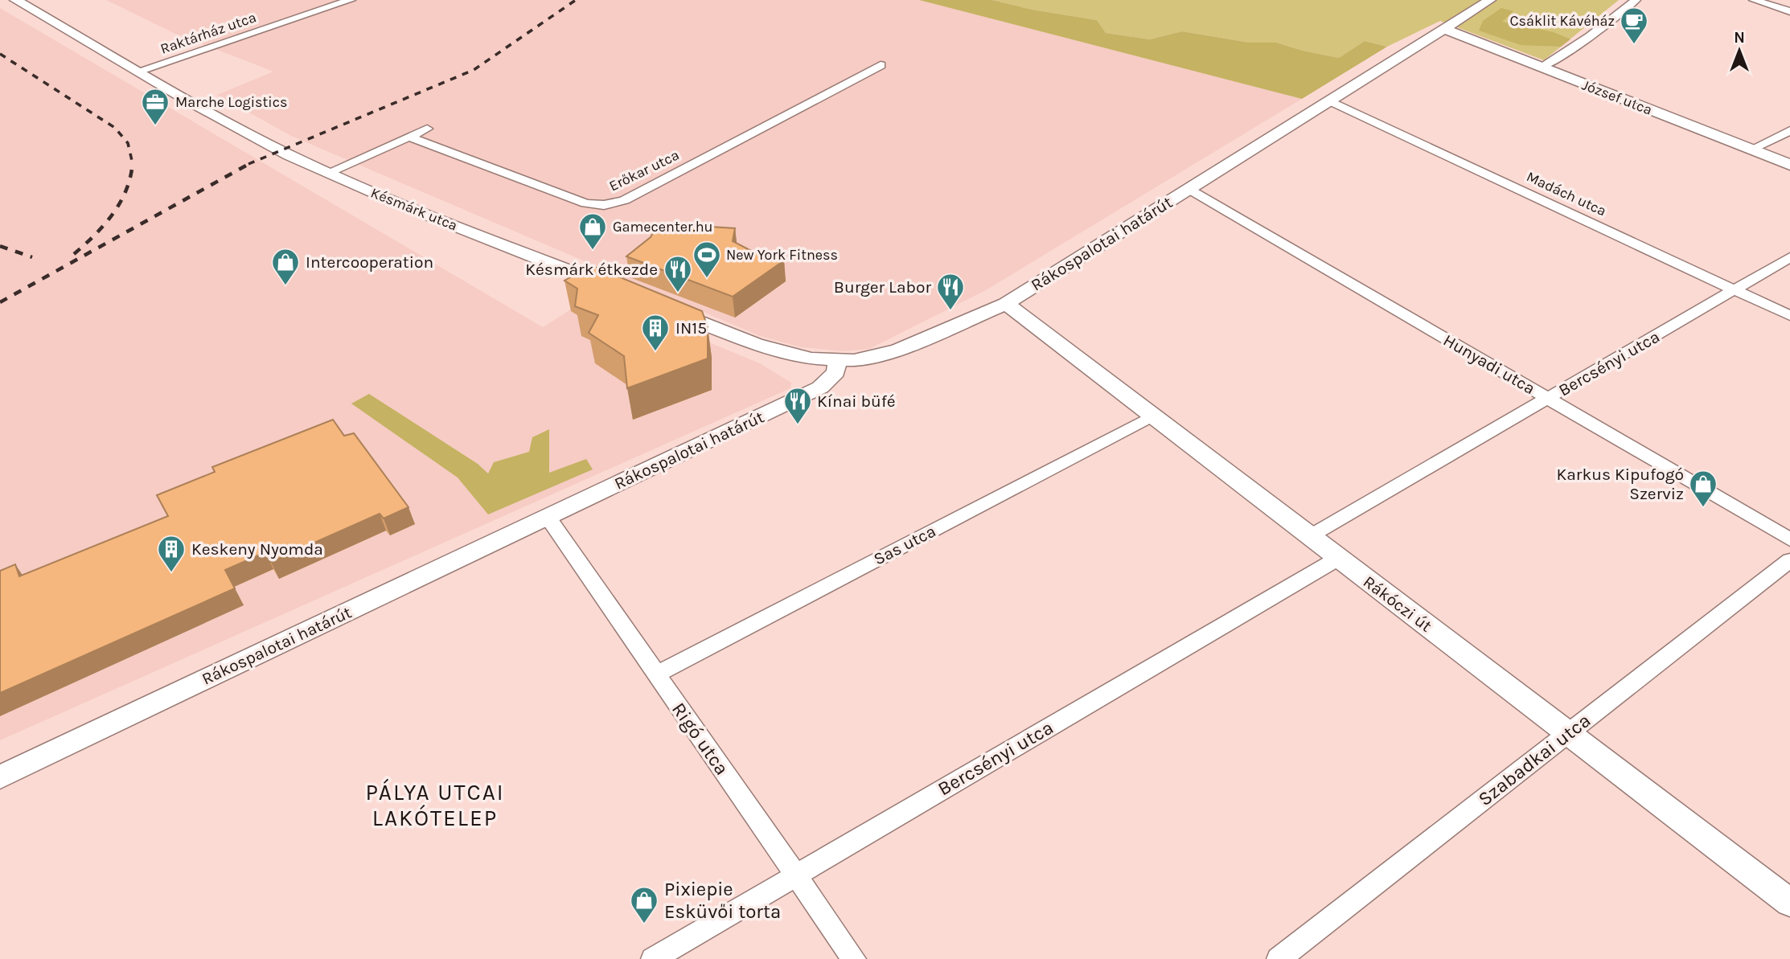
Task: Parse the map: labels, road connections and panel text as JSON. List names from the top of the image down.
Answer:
{
  "streets": {
    "street": [
      "Raktárház utca",
      "József utca",
      "Erőkar utca",
      "Madách utca",
      "Késmárk utca",
      "Rákospalotai határút",
      "Bercsényi utca",
      "Hunyadi utca",
      "Sas utca",
      "Rákóczi út",
      "Rigó utca",
      "Szabadkai utca"
    ]
  },
  "crossings": [
    ["Raktárház utca", "Késmárk utca"],
    ["József utca", "Rákospalotai határút"],
    ["Madách utca", "Rákospalotai határút"],
    ["Madách utca", "Bercsényi utca"],
    ["Rákospalotai határút", "Hunyadi utca"],
    ["Rákospalotai határút", "Rákóczi út"],
    ["Rákospalotai határút", "Rigó utca"],
    ["Bercsényi utca", "Hunyadi utca"],
    ["Bercsényi utca", "Rákóczi út"],
    ["Bercsényi utca", "Rigó utca"],
    ["Sas utca", "Rákóczi út"],
    ["Sas utca", "Rigó utca"],
    ["Rákóczi út", "Szabadkai utca"]
  ],
  "districts": ["PÁLYA UTCAI LAKÓTELEP"],
  "places": {
    "cafe": ["Csáklit Kávéház"],
    "office": ["Marche Logistics"],
    "shop": [
      "Gamecenter.hu",
      "Intercooperation",
      "Karkus Kipufogó Szerviz",
      "Pixiepie Esküvői torta"
    ],
    "sports": ["New York Fitness"],
    "restaurant": ["Késmárk étkezde", "Burger Labor", "Kínai büfé"],
    "building": ["IN15", "Keskeny Nyomda"]
  },
  "north": "top"
}
